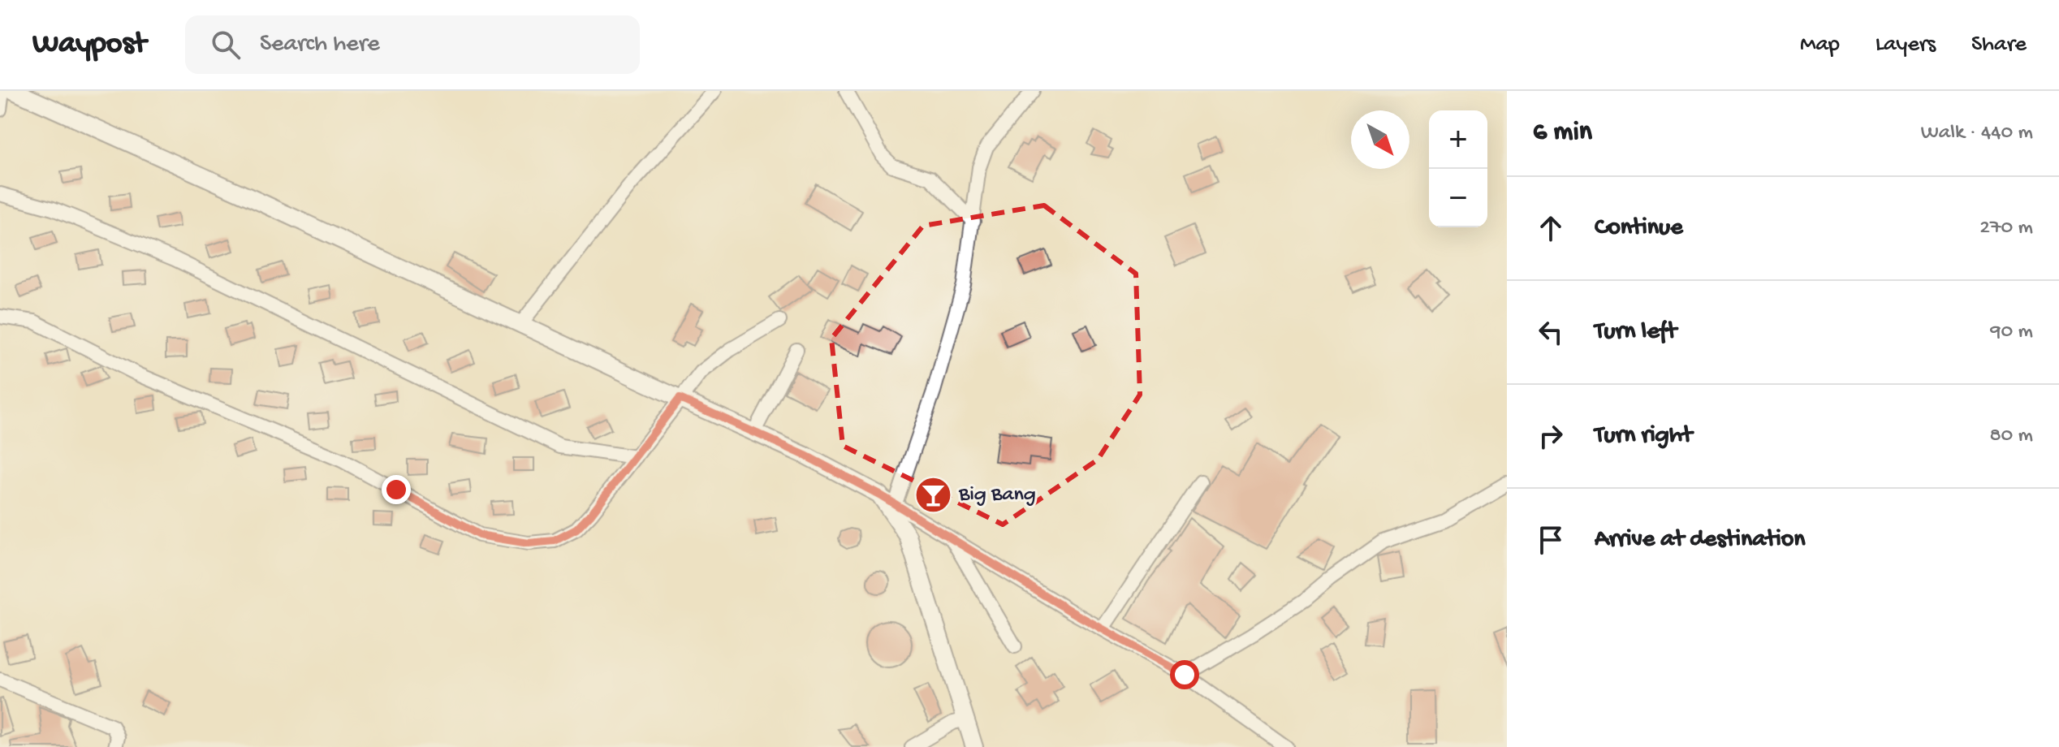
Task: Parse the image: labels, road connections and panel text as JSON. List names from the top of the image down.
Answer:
{
  "places": {
    "bar": ["Big Bang"]
  },
  "north": "bottom right",
  "page": {
    "header": "Waypost",
    "search": "Search here",
    "nav": ["Map", "Layers", "Share"],
    "heading": ["6 min", "Walk · 440 m"],
    "map_buttons": ["+", "−"],
    "list": [
      ["Continue", "270 m"],
      ["Turn left", "90 m"],
      ["Turn right", "80 m"],
      "Arrive at destination"
    ]
  }
}
